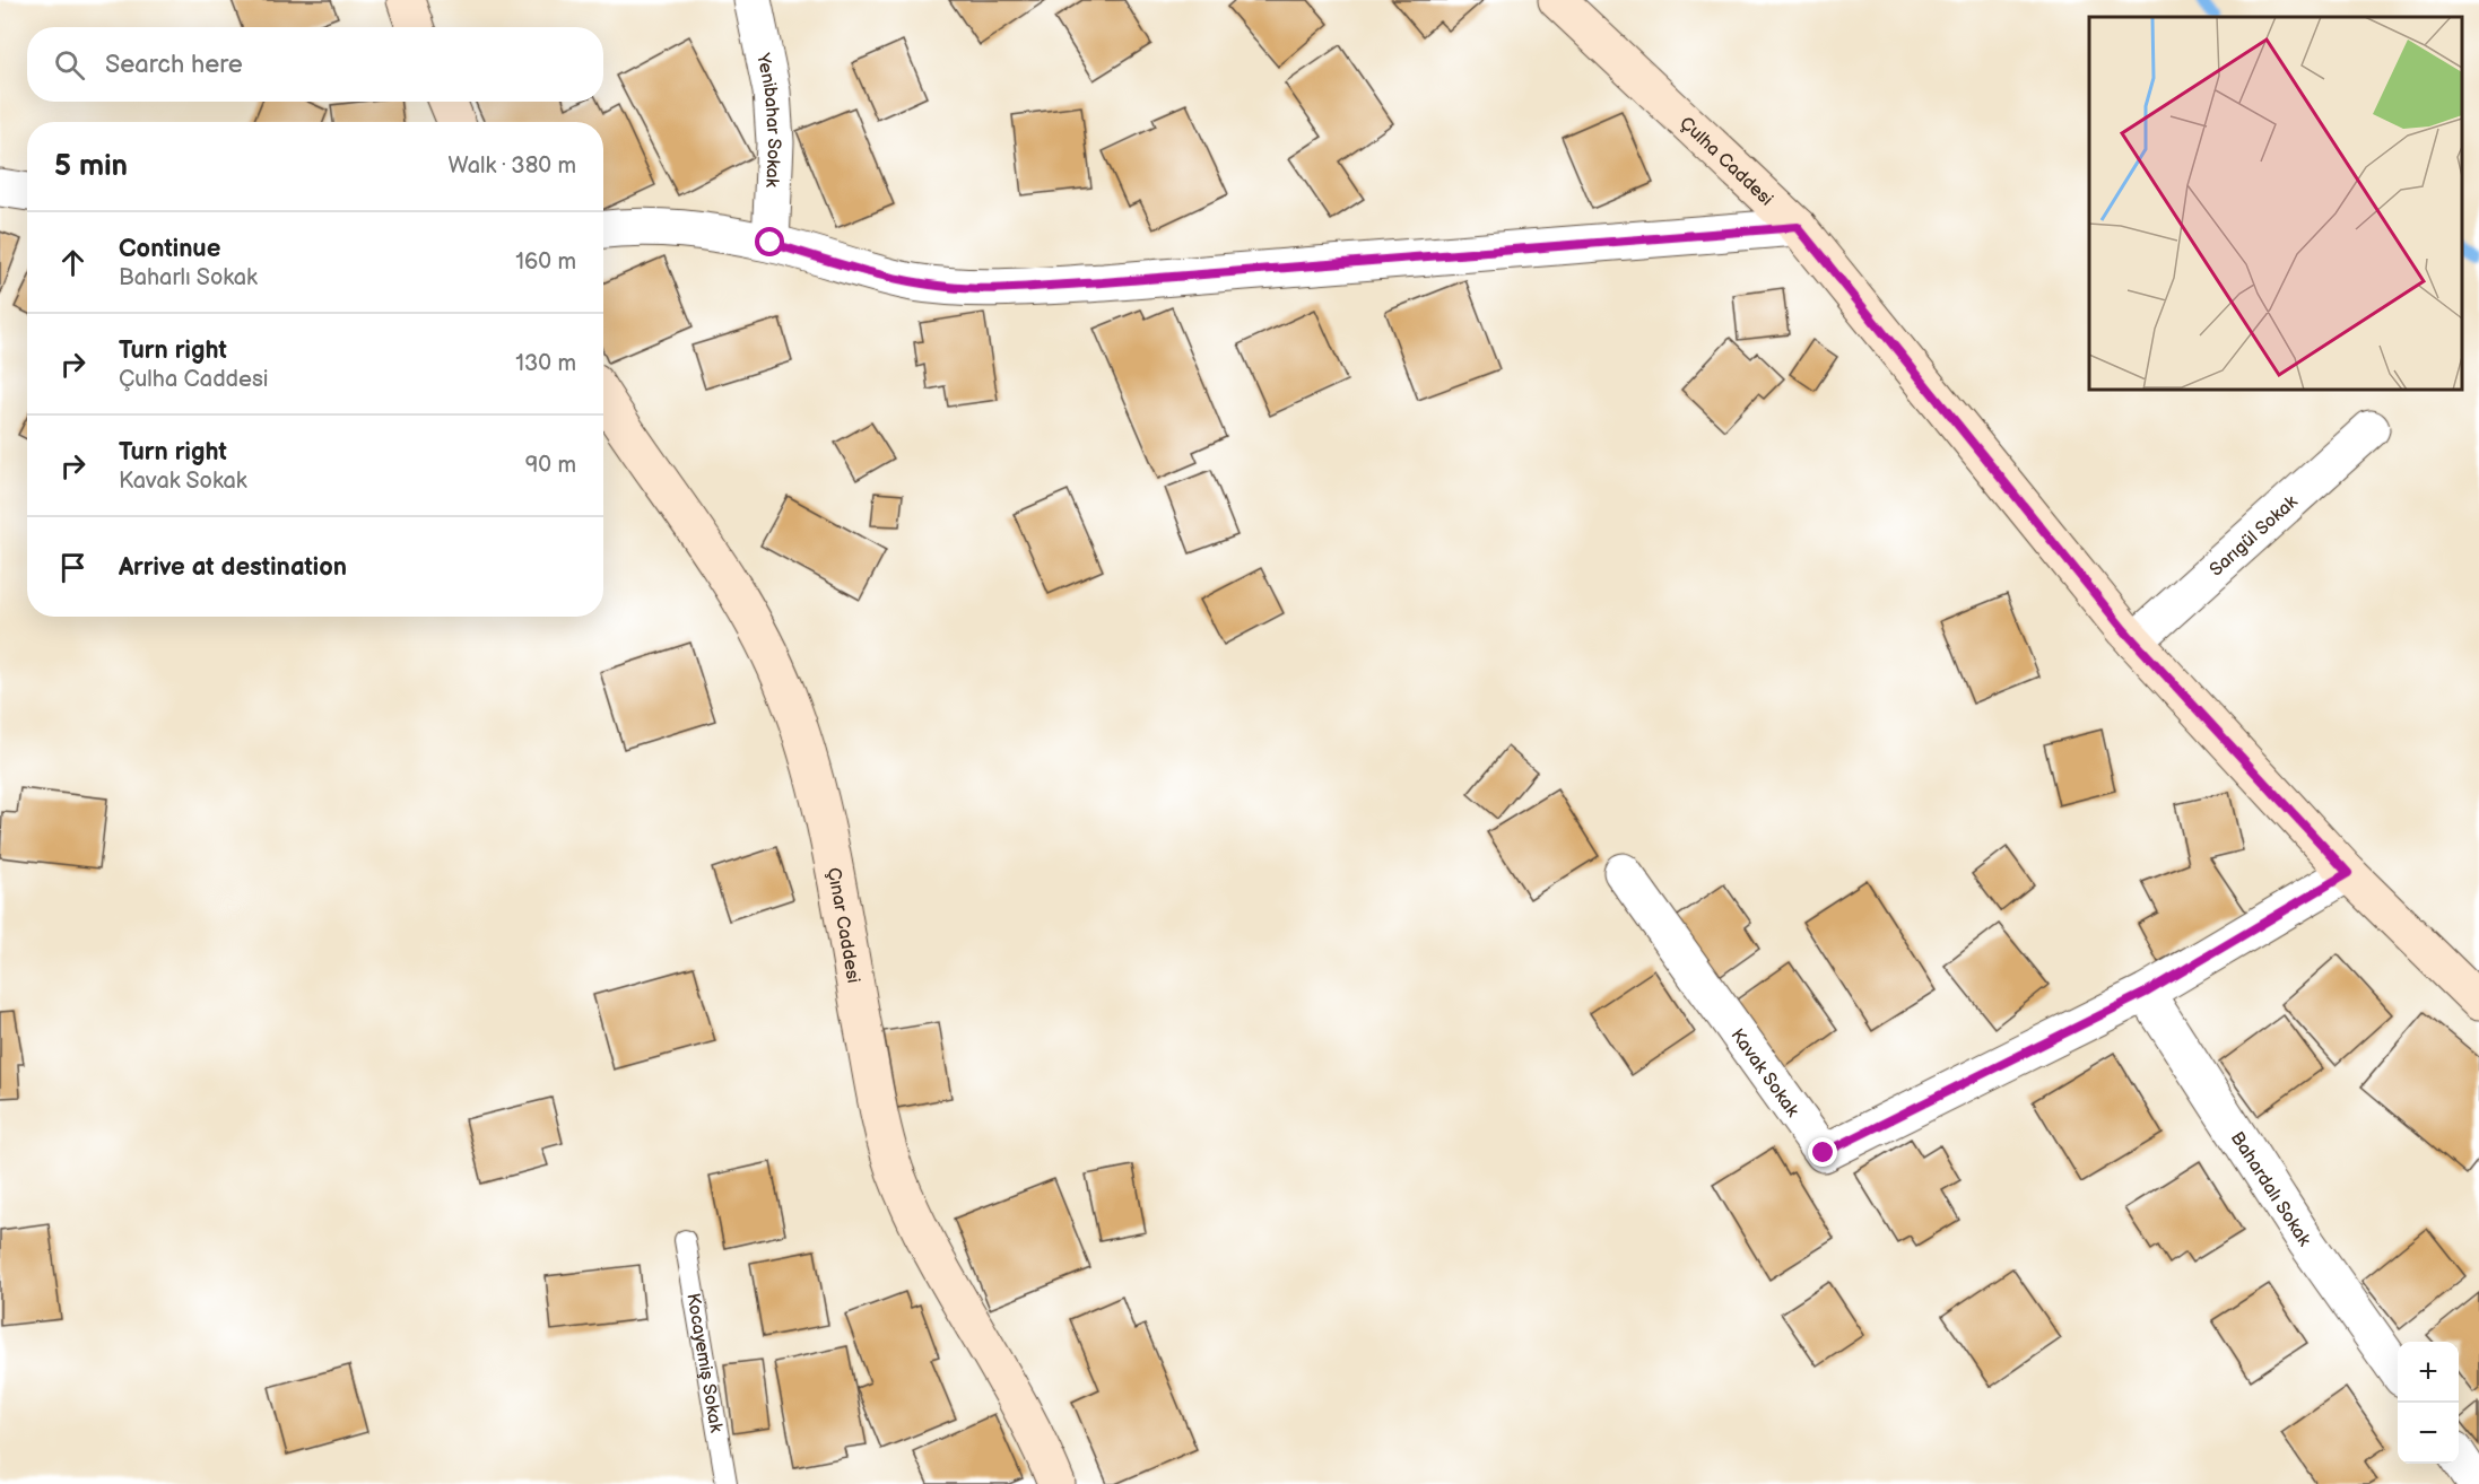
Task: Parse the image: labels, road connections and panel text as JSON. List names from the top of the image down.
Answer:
{
  "streets": {
    "street": [
      "Yenibahar Sokak",
      "Çulha Caddesi",
      "Sarıgül Sokak",
      "Çınar Caddesi",
      "Kavak Sokak",
      "Bahardalı Sokak"
    ],
    "lane": ["Kocayemiş Sokak"]
  },
  "crossings": [
    ["Çulha Caddesi", "Sarıgül Sokak"],
    ["Çulha Caddesi", "Kavak Sokak"],
    ["Kavak Sokak", "Bahardalı Sokak"]
  ],
  "page": {
    "search": "Search here",
    "heading": ["5 min", "Walk · 380 m"],
    "list": [
      ["Continue", "Baharlı Sokak", "160 m"],
      ["Turn right", "Çulha Caddesi", "130 m"],
      ["Turn right", "Kavak Sokak", "90 m"],
      "Arrive at destination"
    ],
    "map_buttons": ["+", "−"]
  }
}
